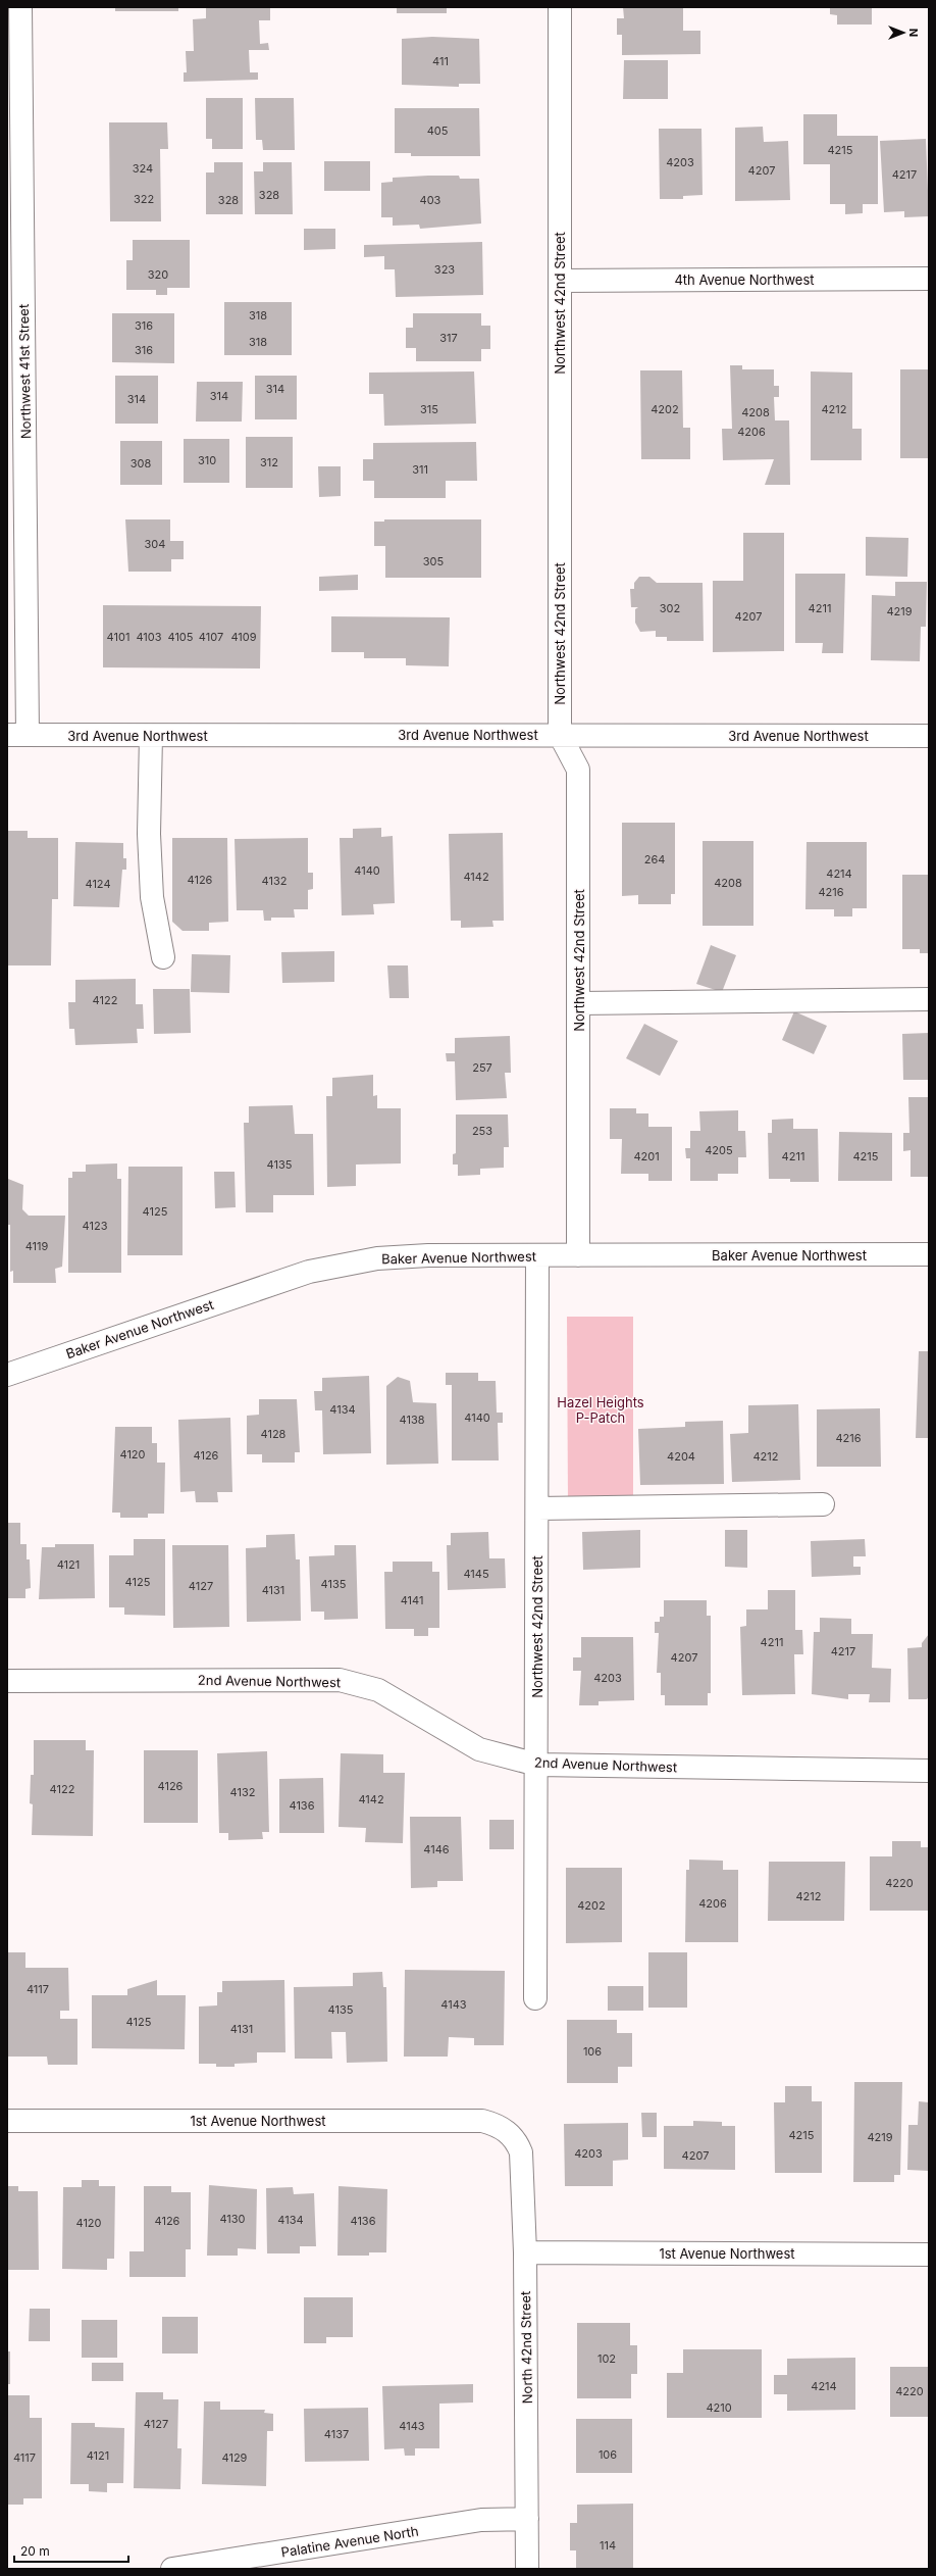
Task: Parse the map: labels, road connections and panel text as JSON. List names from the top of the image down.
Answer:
{
  "streets": {
    "street": [
      "4th Avenue Northwest",
      "Northwest 42nd Street",
      "Northwest 41st Street",
      "3rd Avenue Northwest",
      "Baker Avenue Northwest",
      "2nd Avenue Northwest",
      "1st Avenue Northwest",
      "North 42nd Street",
      "Palatine Avenue North"
    ]
  },
  "crossings": [
    ["4th Avenue Northwest", "Northwest 42nd Street"],
    ["Northwest 42nd Street", "3rd Avenue Northwest"],
    ["Northwest 42nd Street", "Baker Avenue Northwest"],
    ["Northwest 42nd Street", "2nd Avenue Northwest"],
    ["Northwest 41st Street", "3rd Avenue Northwest"],
    ["1st Avenue Northwest", "North 42nd Street"],
    ["North 42nd Street", "Palatine Avenue North"]
  ],
  "parks": ["Hazel Heights P-Patch"],
  "house_numbers": [
    "411",
    "405",
    "4215",
    "4203",
    "324",
    "4207",
    "4217",
    "328",
    "322",
    "328",
    "403",
    "323",
    "320",
    "318",
    "316",
    "317",
    "318",
    "316",
    "314",
    "314",
    "314",
    "315",
    "4202",
    "4212",
    "4208",
    "4206",
    "310",
    "312",
    "308",
    "311",
    "304",
    "305",
    "302",
    "4211",
    "4219",
    "4207",
    "4101",
    "4103",
    "4105",
    "4107",
    "4109",
    "264",
    "4140",
    "4214",
    "4142",
    "4126",
    "4132",
    "4208",
    "4124",
    "4216",
    "4122",
    "257",
    "253",
    "4205",
    "4201",
    "4211",
    "4215",
    "4135",
    "4125",
    "4123",
    "4119",
    "4134",
    "4140",
    "4138",
    "4128",
    "4216",
    "4120",
    "4126",
    "4204",
    "4212",
    "4121",
    "4145",
    "4125",
    "4135",
    "4127",
    "4131",
    "4141",
    "4211",
    "4217",
    "4207",
    "4203",
    "4126",
    "4122",
    "4132",
    "4142",
    "4136",
    "4146",
    "4220",
    "4212",
    "4206",
    "4202",
    "4117",
    "4143",
    "4135",
    "4125",
    "4131",
    "106",
    "4215",
    "4219",
    "4203",
    "4207",
    "4130",
    "4134",
    "4126",
    "4136",
    "4120",
    "102",
    "4214",
    "4220",
    "4210",
    "4127",
    "4143",
    "4137",
    "106",
    "4121",
    "4117",
    "4129",
    "114"
  ],
  "scale_bar": "20 m",
  "north": "right"
}
